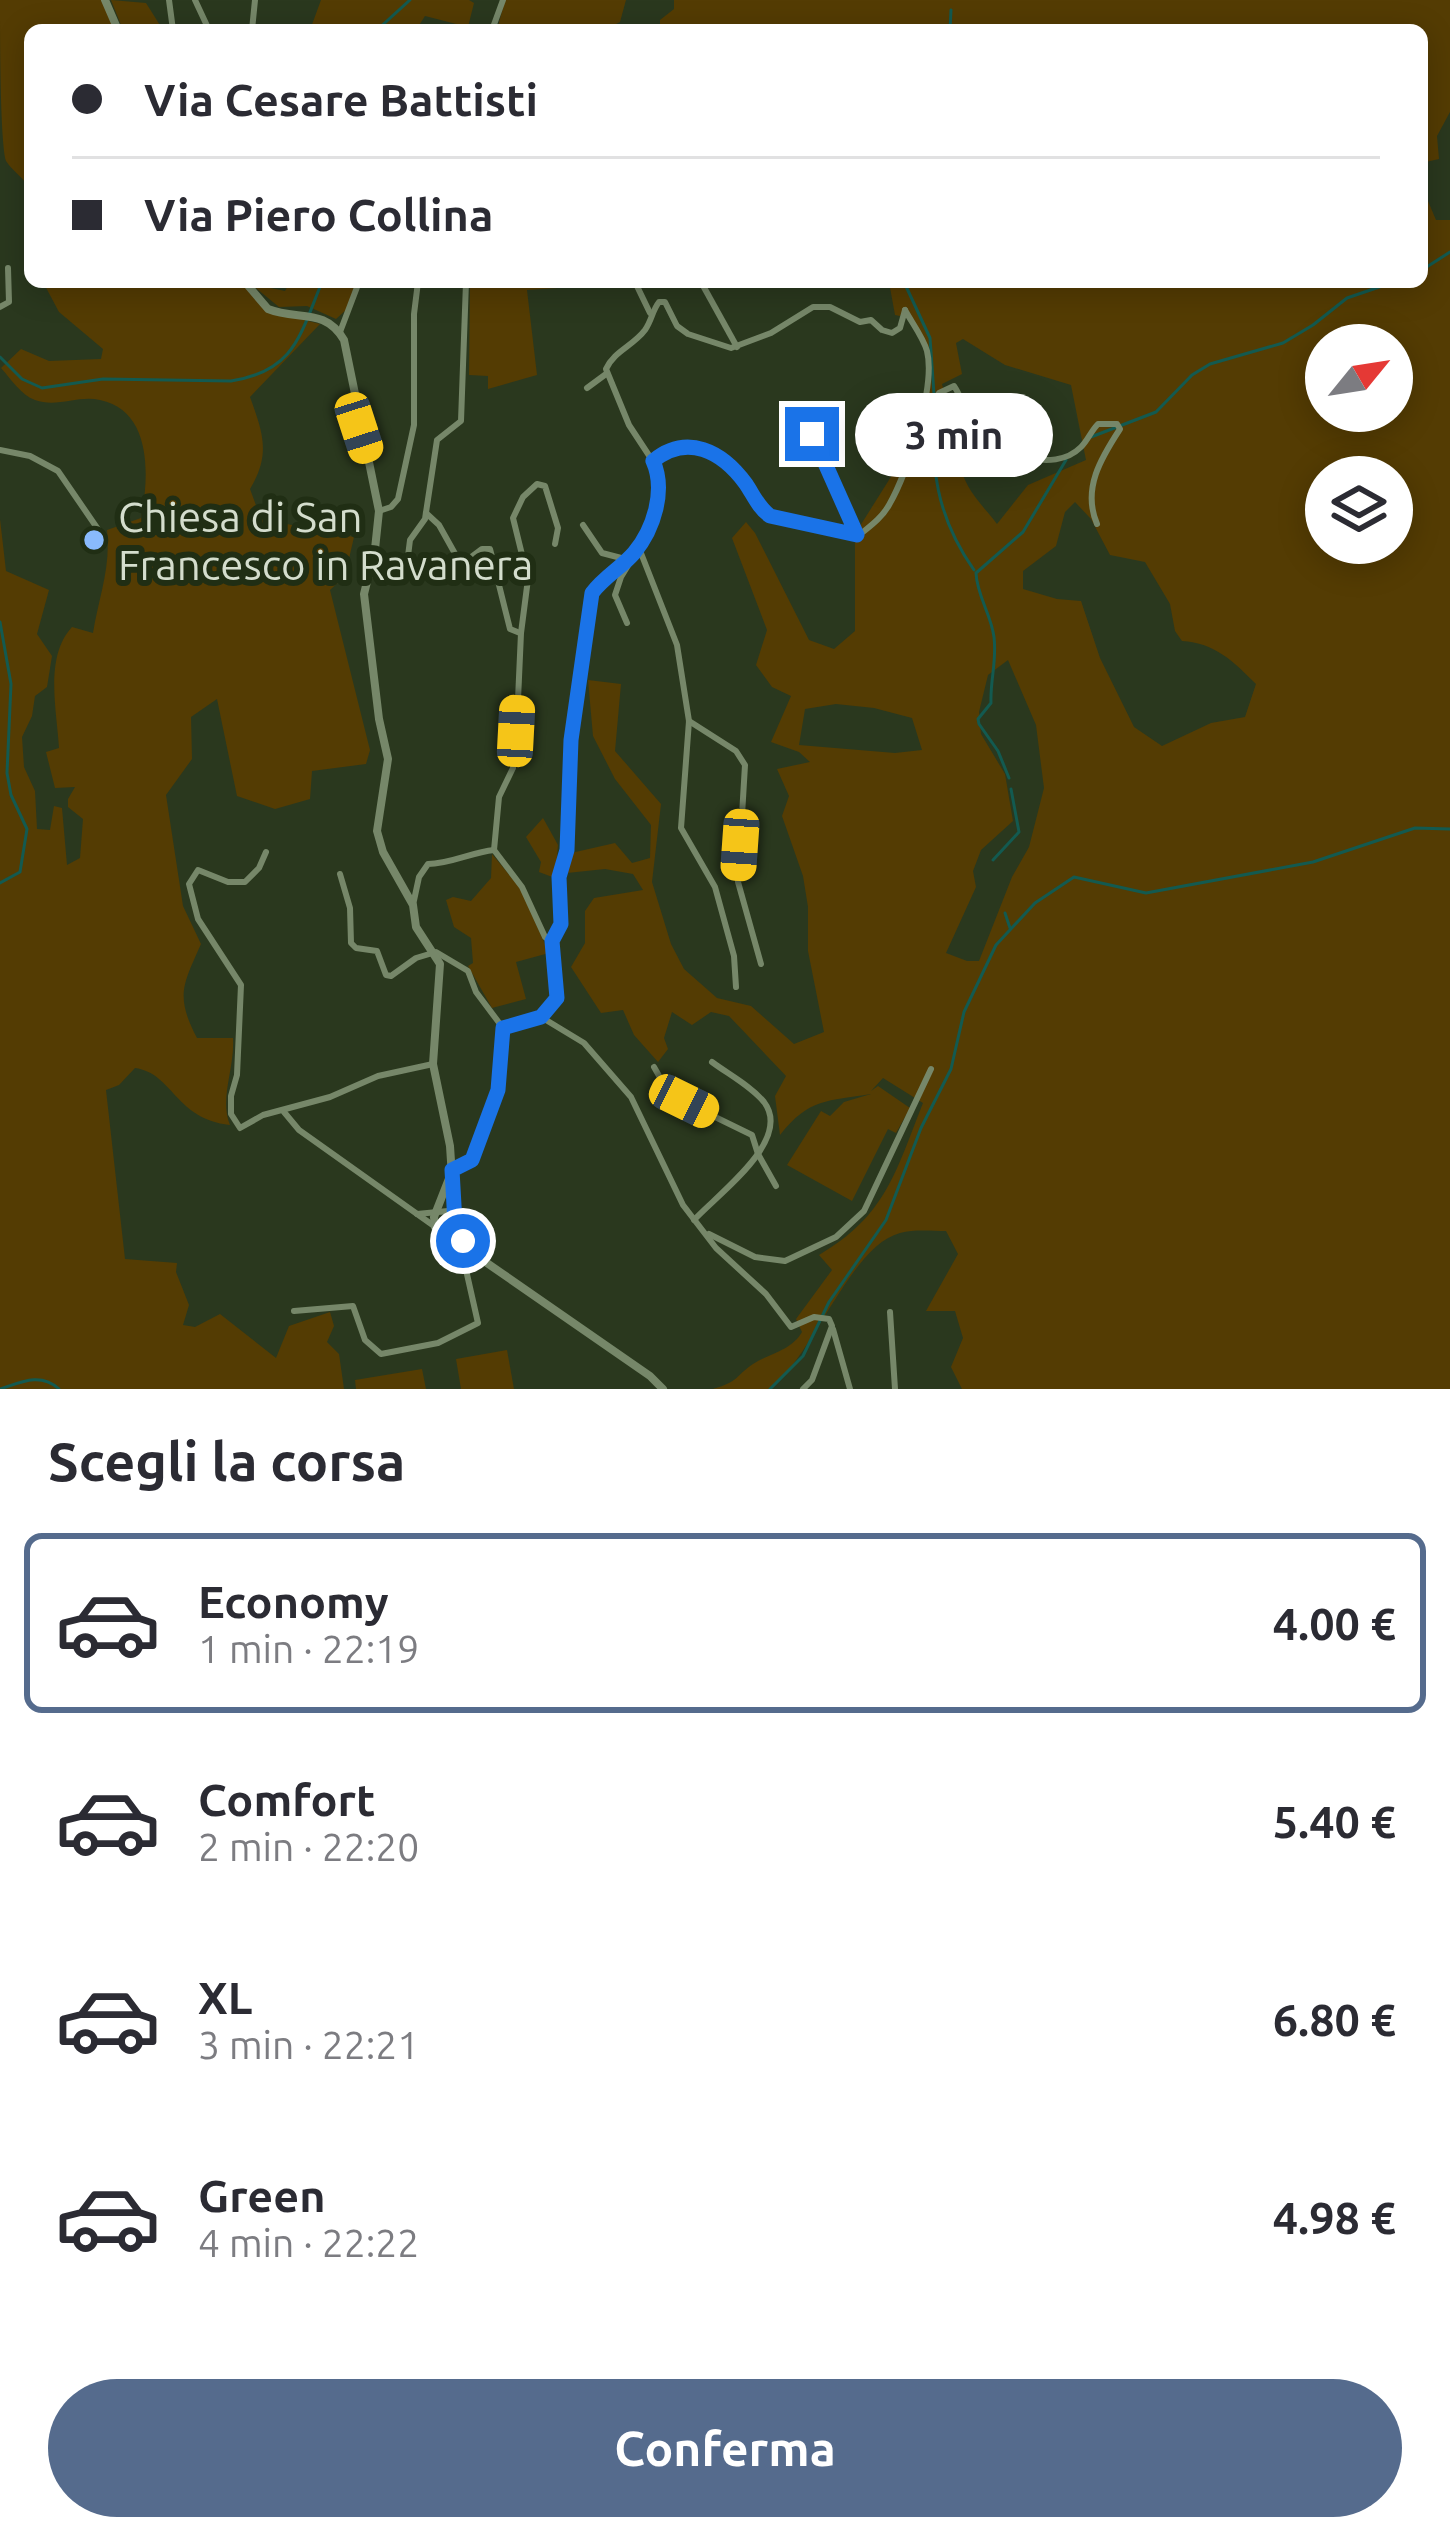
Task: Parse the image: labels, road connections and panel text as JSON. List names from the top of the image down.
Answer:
{
  "places": ["Chiesa di San Francesco in Ravanera"],
  "north": "top right",
  "page": {
    "banner": ["Via Cesare Battisti", "Via Piero Collina"],
    "bubble": "3 min",
    "heading": "Scegli la corsa",
    "list": [
      {
        "name": "Economy",
        "note": "1 min · 22:19",
        "value": "4.00 €"
      },
      {
        "name": "Comfort",
        "note": "2 min · 22:20",
        "value": "5.40 €"
      },
      {
        "name": "XL",
        "note": "3 min · 22:21",
        "value": "6.80 €"
      },
      {
        "name": "Green",
        "note": "4 min · 22:22",
        "value": "4.98 €"
      }
    ],
    "buttons": "Conferma"
  }
}
